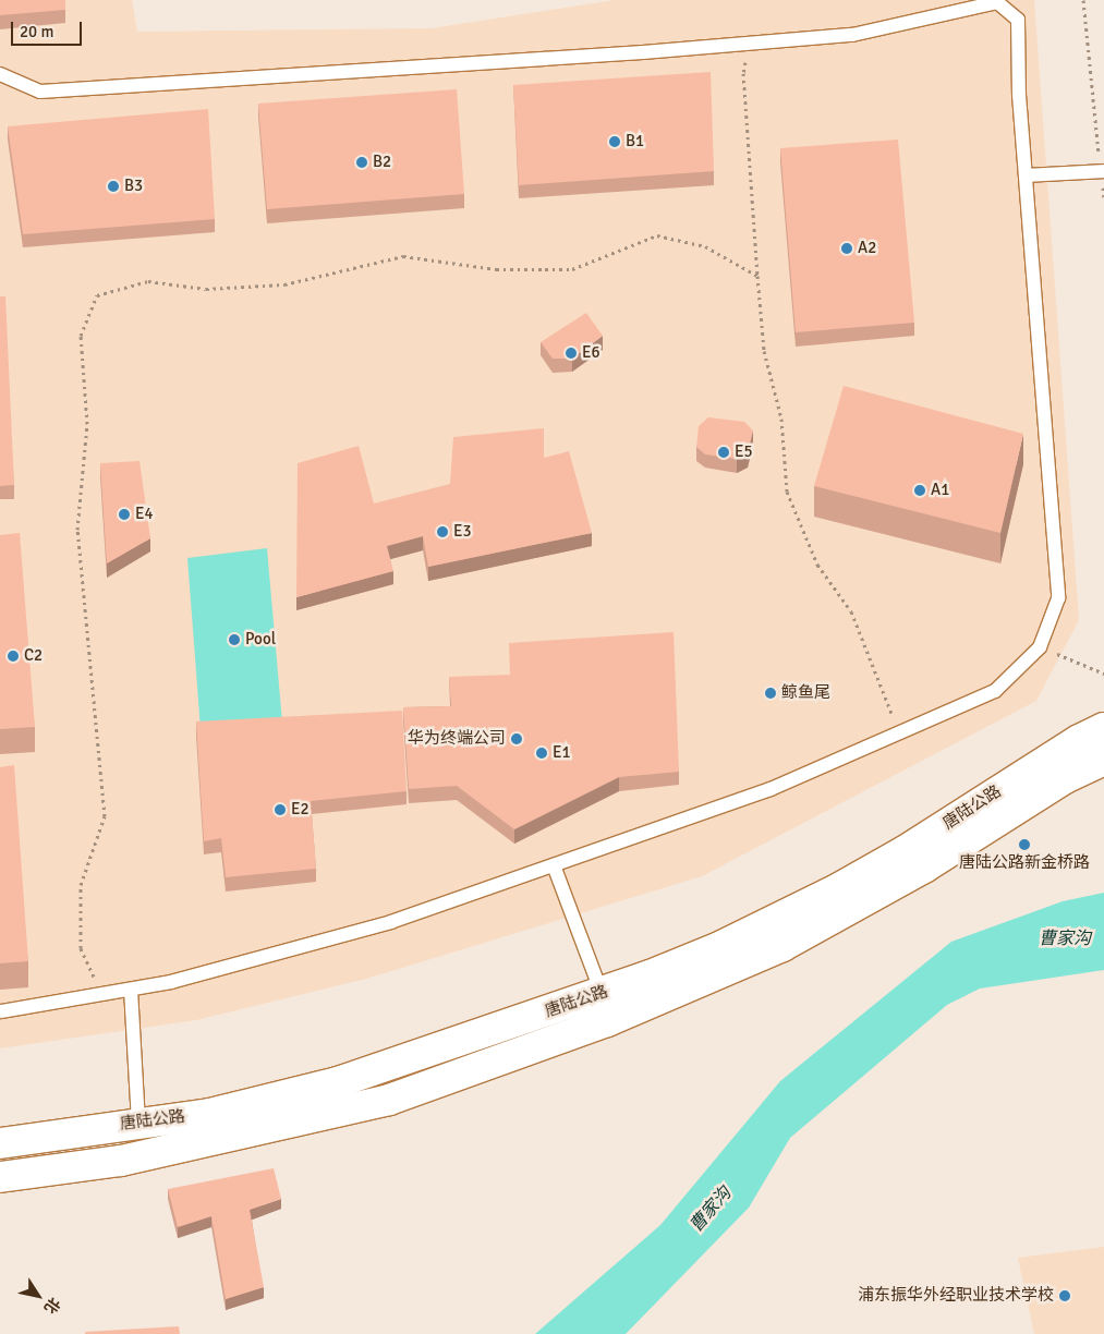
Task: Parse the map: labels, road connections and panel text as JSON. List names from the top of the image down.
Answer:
{
  "streets": {
    "main road": ["唐陆公路"]
  },
  "water": ["曹家沟"],
  "places": [
    "B1",
    "B2",
    "B3",
    "A2",
    "E6",
    "E5",
    "A1",
    "E4",
    "E3",
    "Pool",
    "C2",
    "鲸鱼尾",
    "华为终端公司",
    "E1",
    "E2",
    "唐陆公路新金桥路",
    "浦东振华外经职业技术学校"
  ],
  "scale_bar": "20 m",
  "north": "bottom right"
}
